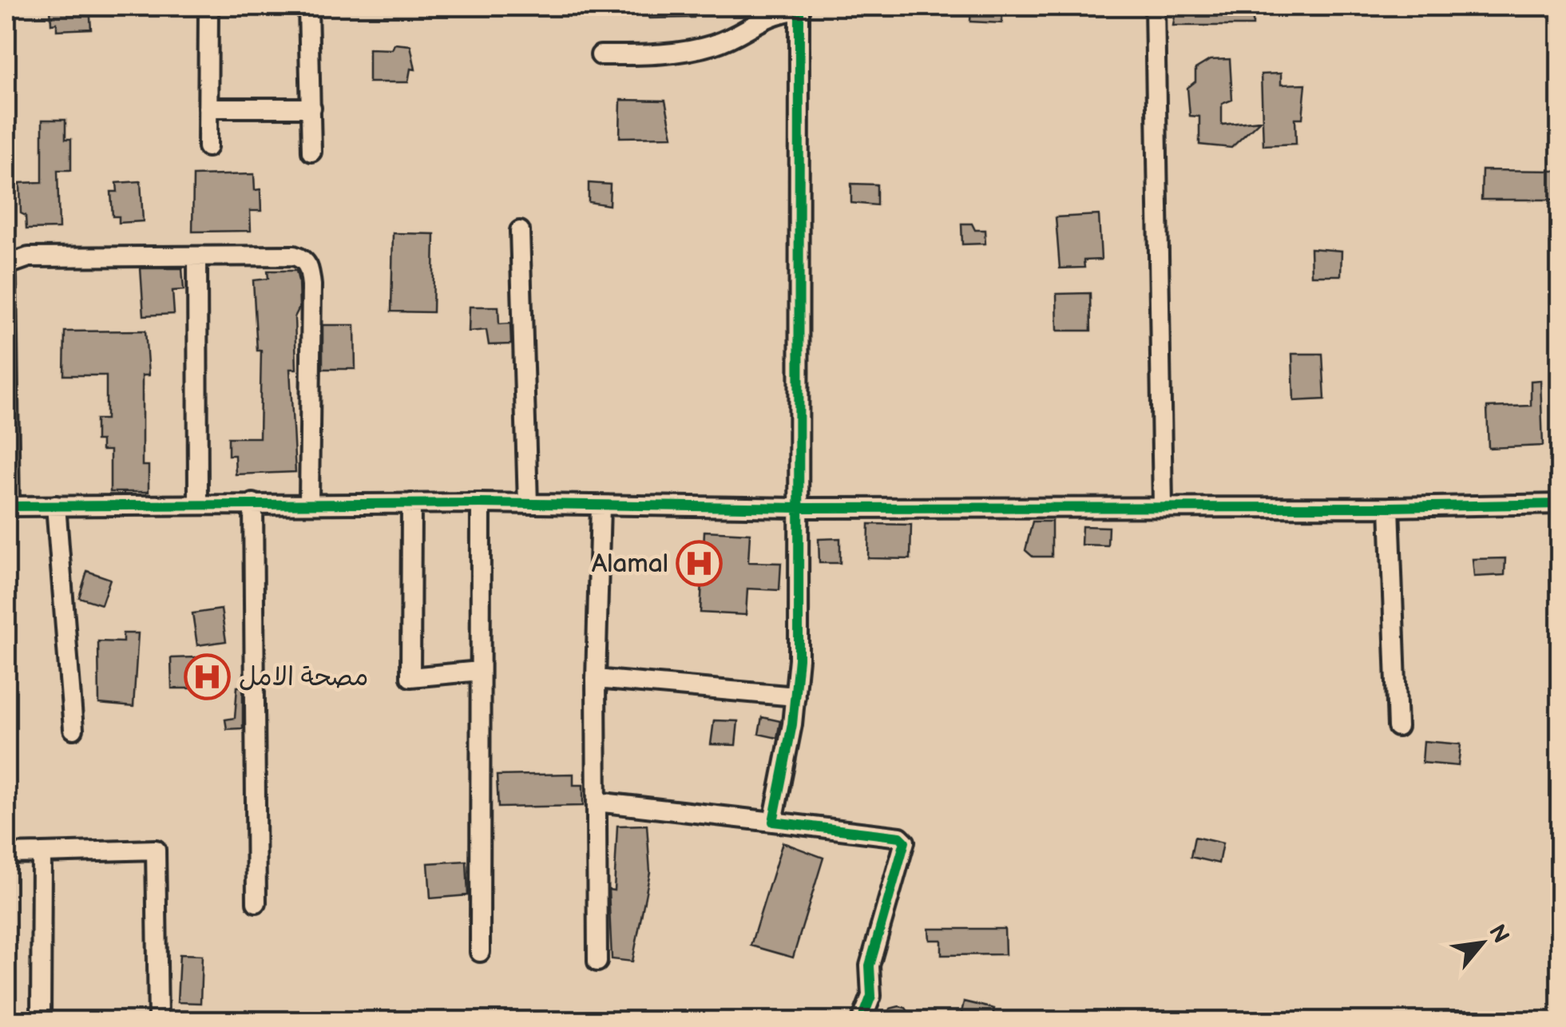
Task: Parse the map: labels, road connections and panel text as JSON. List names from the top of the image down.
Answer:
{
  "places": {
    "hospital": ["Alamal", "مصحة الامل"]
  },
  "north": "top right"
}
